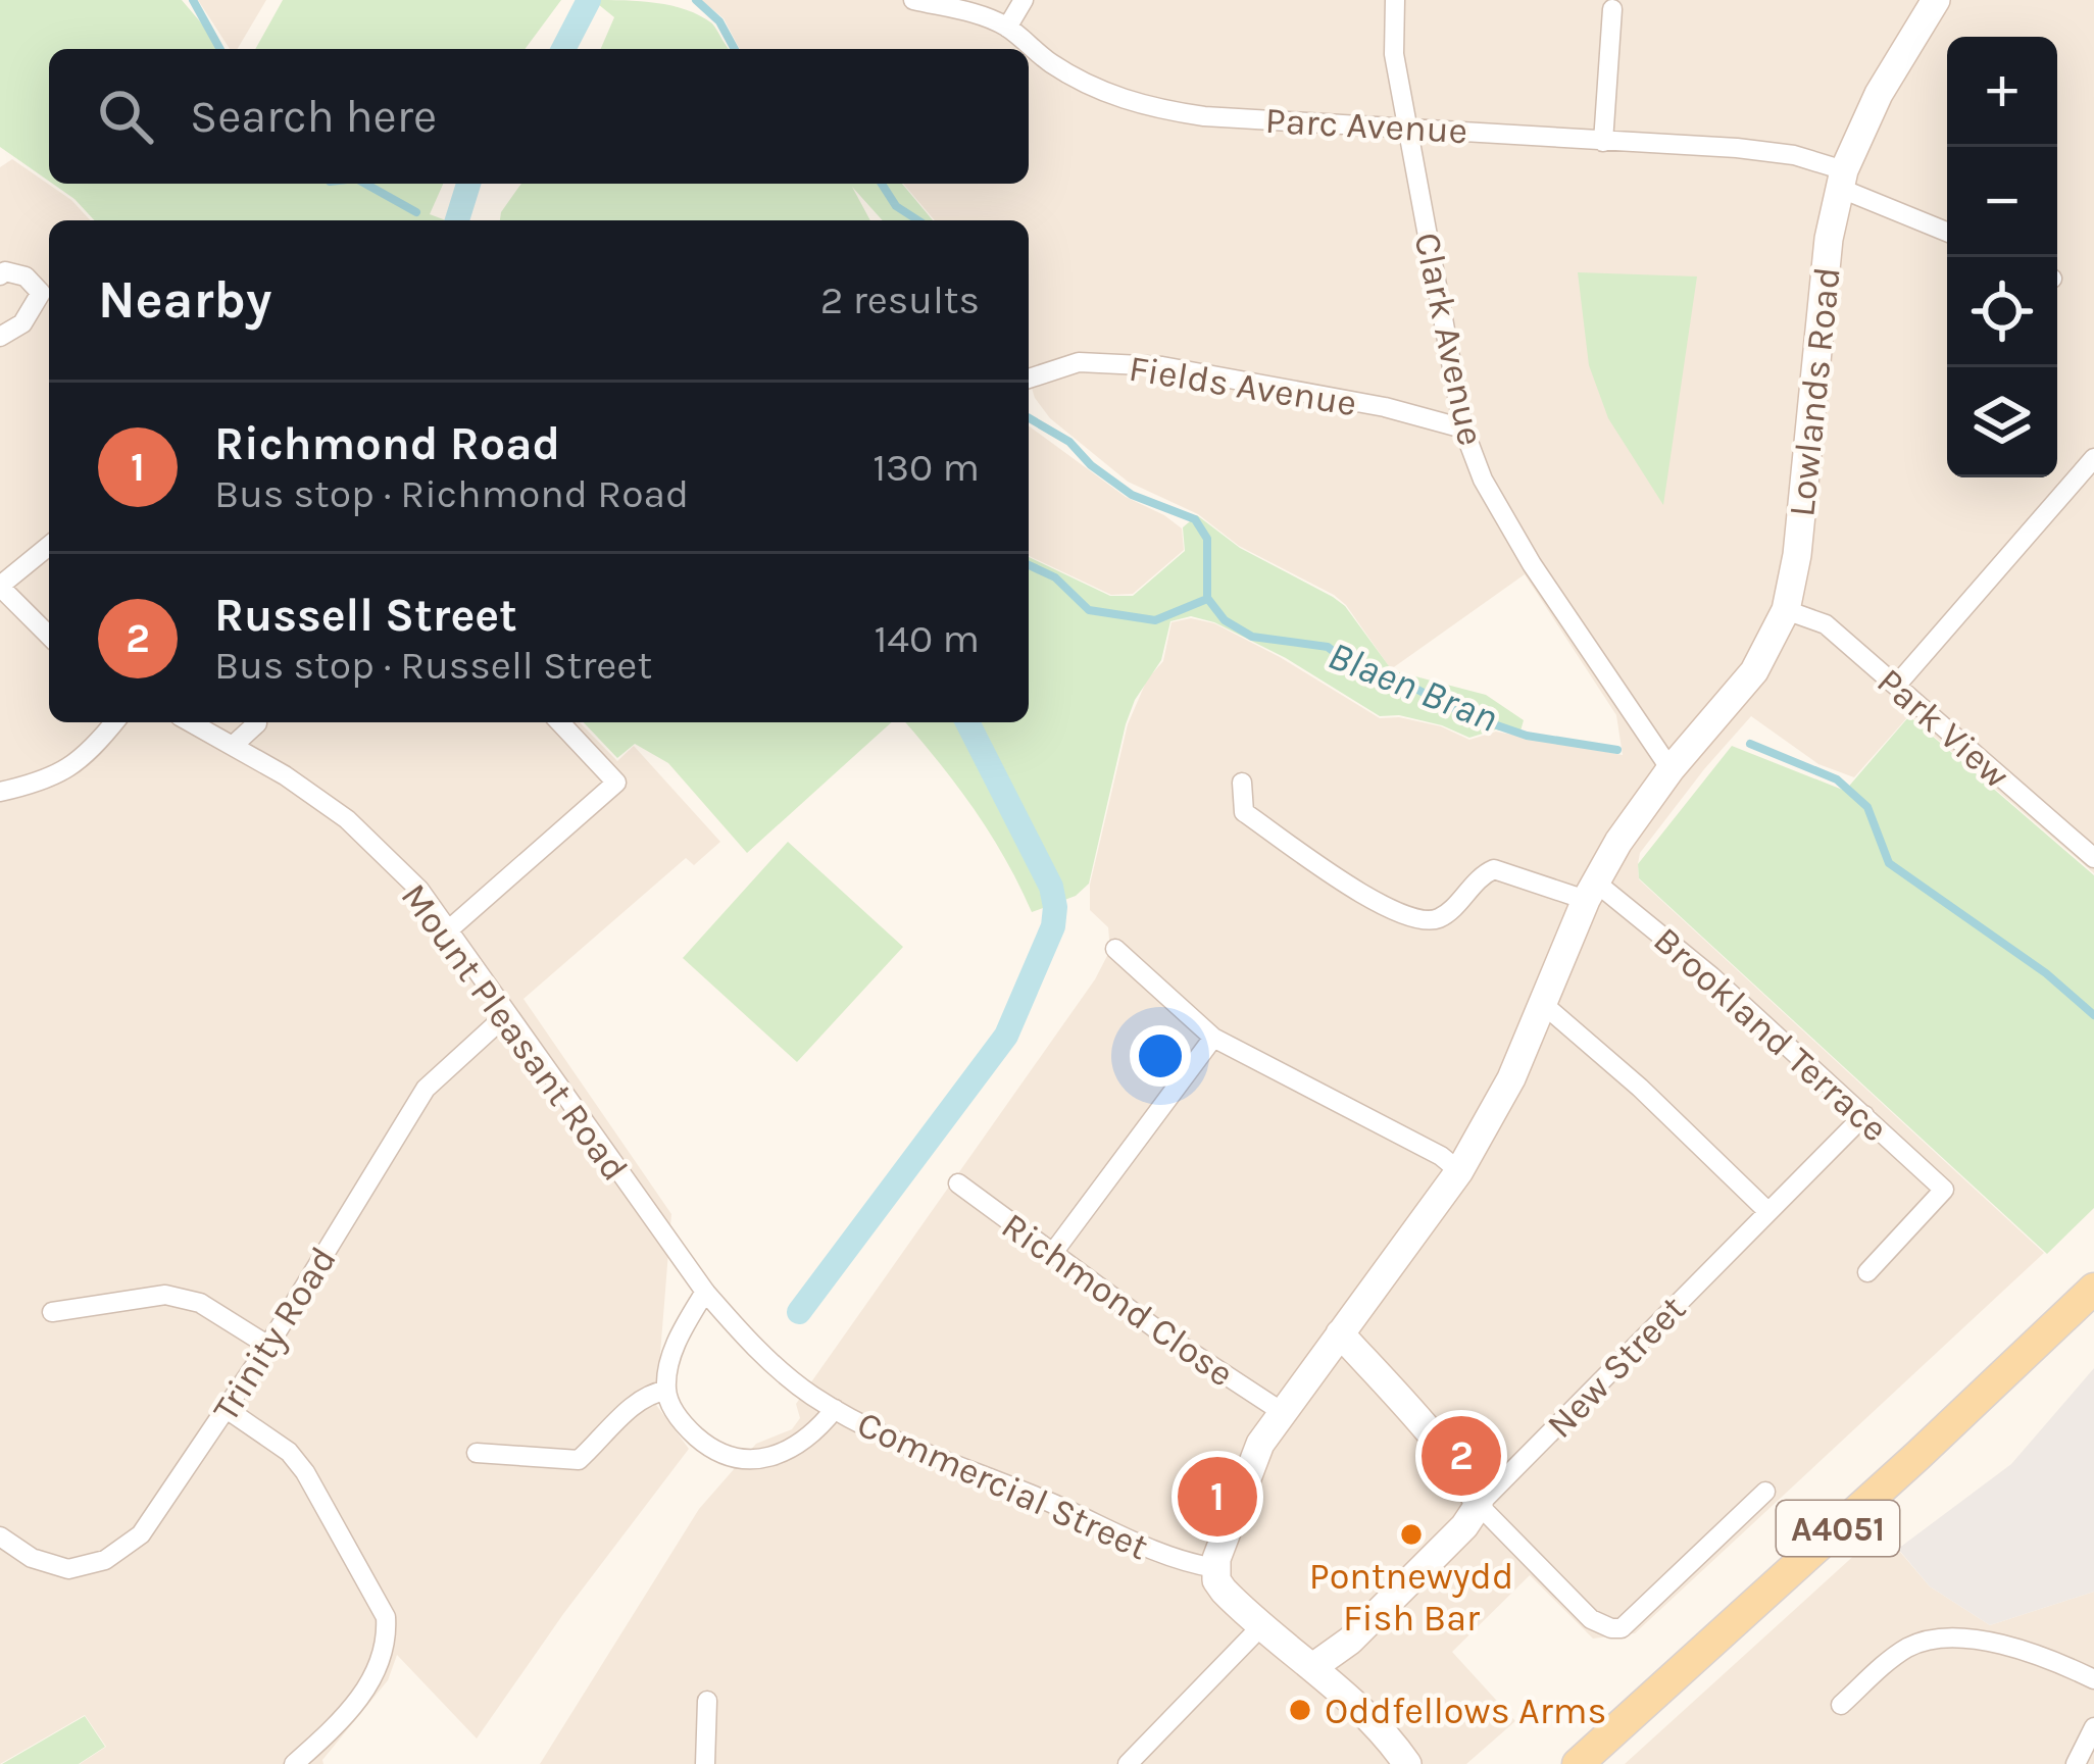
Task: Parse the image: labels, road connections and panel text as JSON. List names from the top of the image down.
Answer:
{
  "streets": {
    "main road": ["A4051"],
    "street": [
      "Parc Avenue",
      "Clark Avenue",
      "Fields Avenue",
      "Lowlands Road",
      "Park View",
      "Mount Pleasant Road",
      "Brookland Terrace",
      "Richmond Close",
      "Trinity Road",
      "New Street",
      "Commercial Street"
    ]
  },
  "crossings": [
    ["Parc Avenue", "Clark Avenue"],
    ["Parc Avenue", "Lowlands Road"],
    ["Clark Avenue", "Fields Avenue"],
    ["Clark Avenue", "Lowlands Road"],
    ["Lowlands Road", "Park View"],
    ["Lowlands Road", "Brookland Terrace"],
    ["Lowlands Road", "Richmond Close"],
    ["Lowlands Road", "Commercial Street"],
    ["Mount Pleasant Road", "Trinity Road"],
    ["Mount Pleasant Road", "Commercial Street"],
    ["Brookland Terrace", "New Street"]
  ],
  "water": ["Blaen Bran"],
  "places": ["Pontnewydd Fish Bar", "Oddfellows Arms"],
  "page": {
    "map_buttons": ["+", "−"],
    "search": "Search here",
    "heading": ["Nearby", "2 results"],
    "list": [
      {
        "mark": "1",
        "name": "Richmond Road",
        "note": "Bus stop · Richmond Road",
        "value": "130 m"
      },
      {
        "mark": "2",
        "name": "Russell Street",
        "note": "Bus stop · Russell Street",
        "value": "140 m"
      }
    ],
    "pins": ["2", "1"]
  }
}
